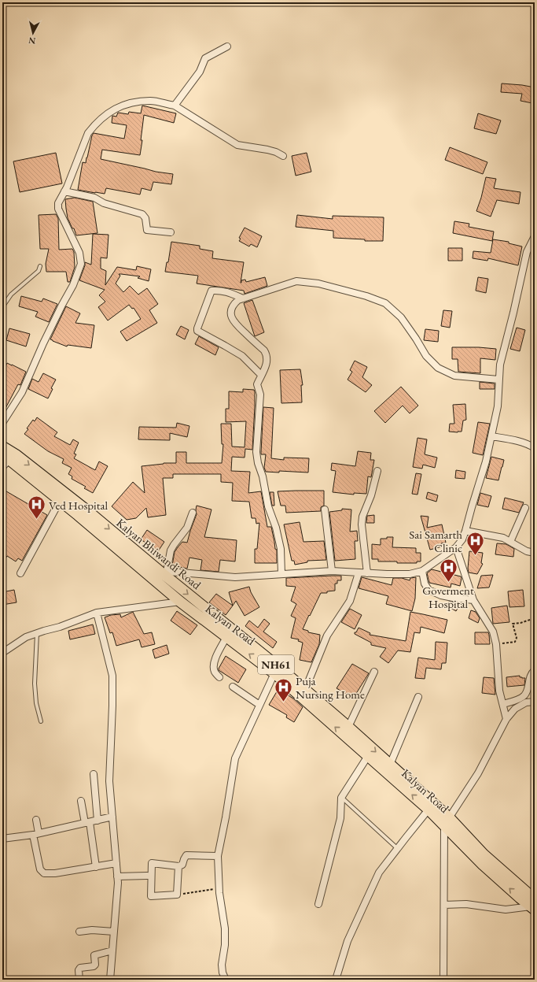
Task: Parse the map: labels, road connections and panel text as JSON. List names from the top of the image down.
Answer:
{
  "streets": {
    "highway": ["Kalyan Bhiwandi Road", "Kalyan Road", "NH61"]
  },
  "crossings": [
    ["Kalyan Bhiwandi Road", "Kalyan Road"]
  ],
  "one_way": ["Kalyan Bhiwandi Road", "Kalyan Road"],
  "places": {
    "hospital": [
      "Ved Hospital",
      "Sai Samarth Clinic",
      "Goverment Hospital",
      "Puja Nursing Home"
    ]
  },
  "north": "bottom"
}
